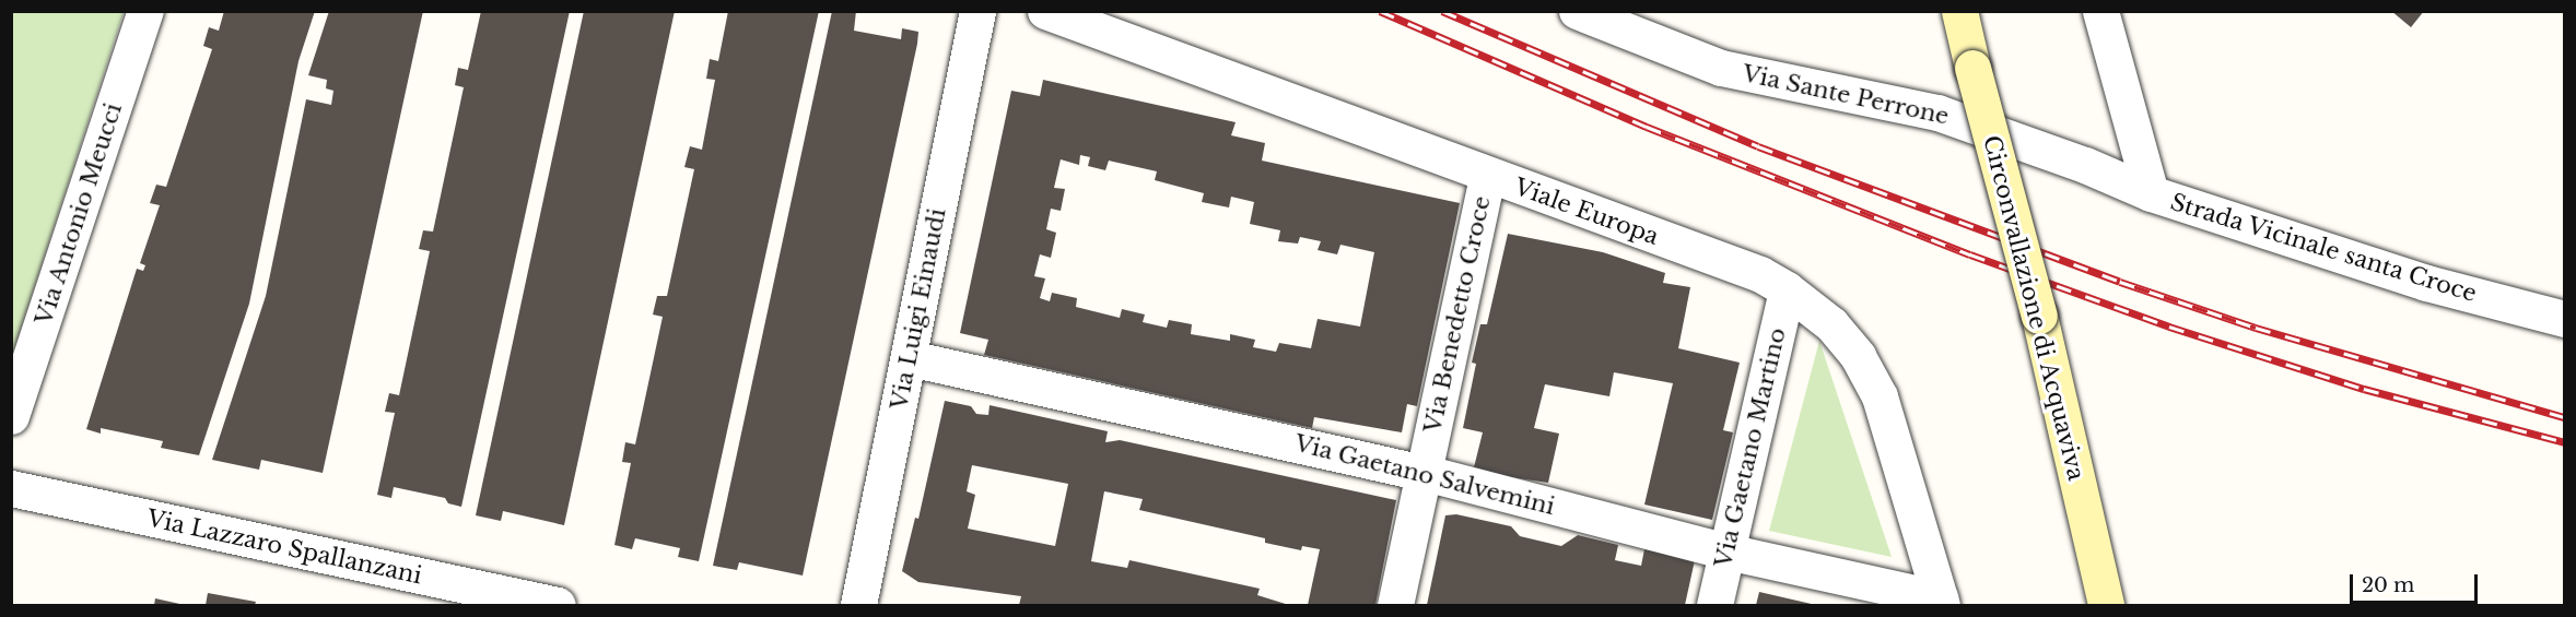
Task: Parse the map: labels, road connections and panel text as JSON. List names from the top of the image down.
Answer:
{
  "streets": {
    "main road": ["Circonvallazione di Acquaviva"],
    "street": [
      "Via Sante Perrone",
      "Viale Europa",
      "Via Antonio Meucci",
      "Strada Vicinale santa Croce",
      "Via Luigi Einaudi",
      "Via Benedetto Croce",
      "Via Gaetano Martino",
      "Via Gaetano Salvemini",
      "Via Lazzaro Spallanzani"
    ]
  },
  "crossings": [
    ["Via Sante Perrone", "Strada Vicinale santa Croce"],
    ["Viale Europa", "Via Benedetto Croce"],
    ["Viale Europa", "Via Gaetano Martino"],
    ["Viale Europa", "Via Gaetano Salvemini"],
    ["Via Luigi Einaudi", "Via Gaetano Salvemini"],
    ["Via Benedetto Croce", "Via Gaetano Salvemini"],
    ["Via Gaetano Martino", "Via Gaetano Salvemini"]
  ],
  "scale_bar": "20 m"
}
